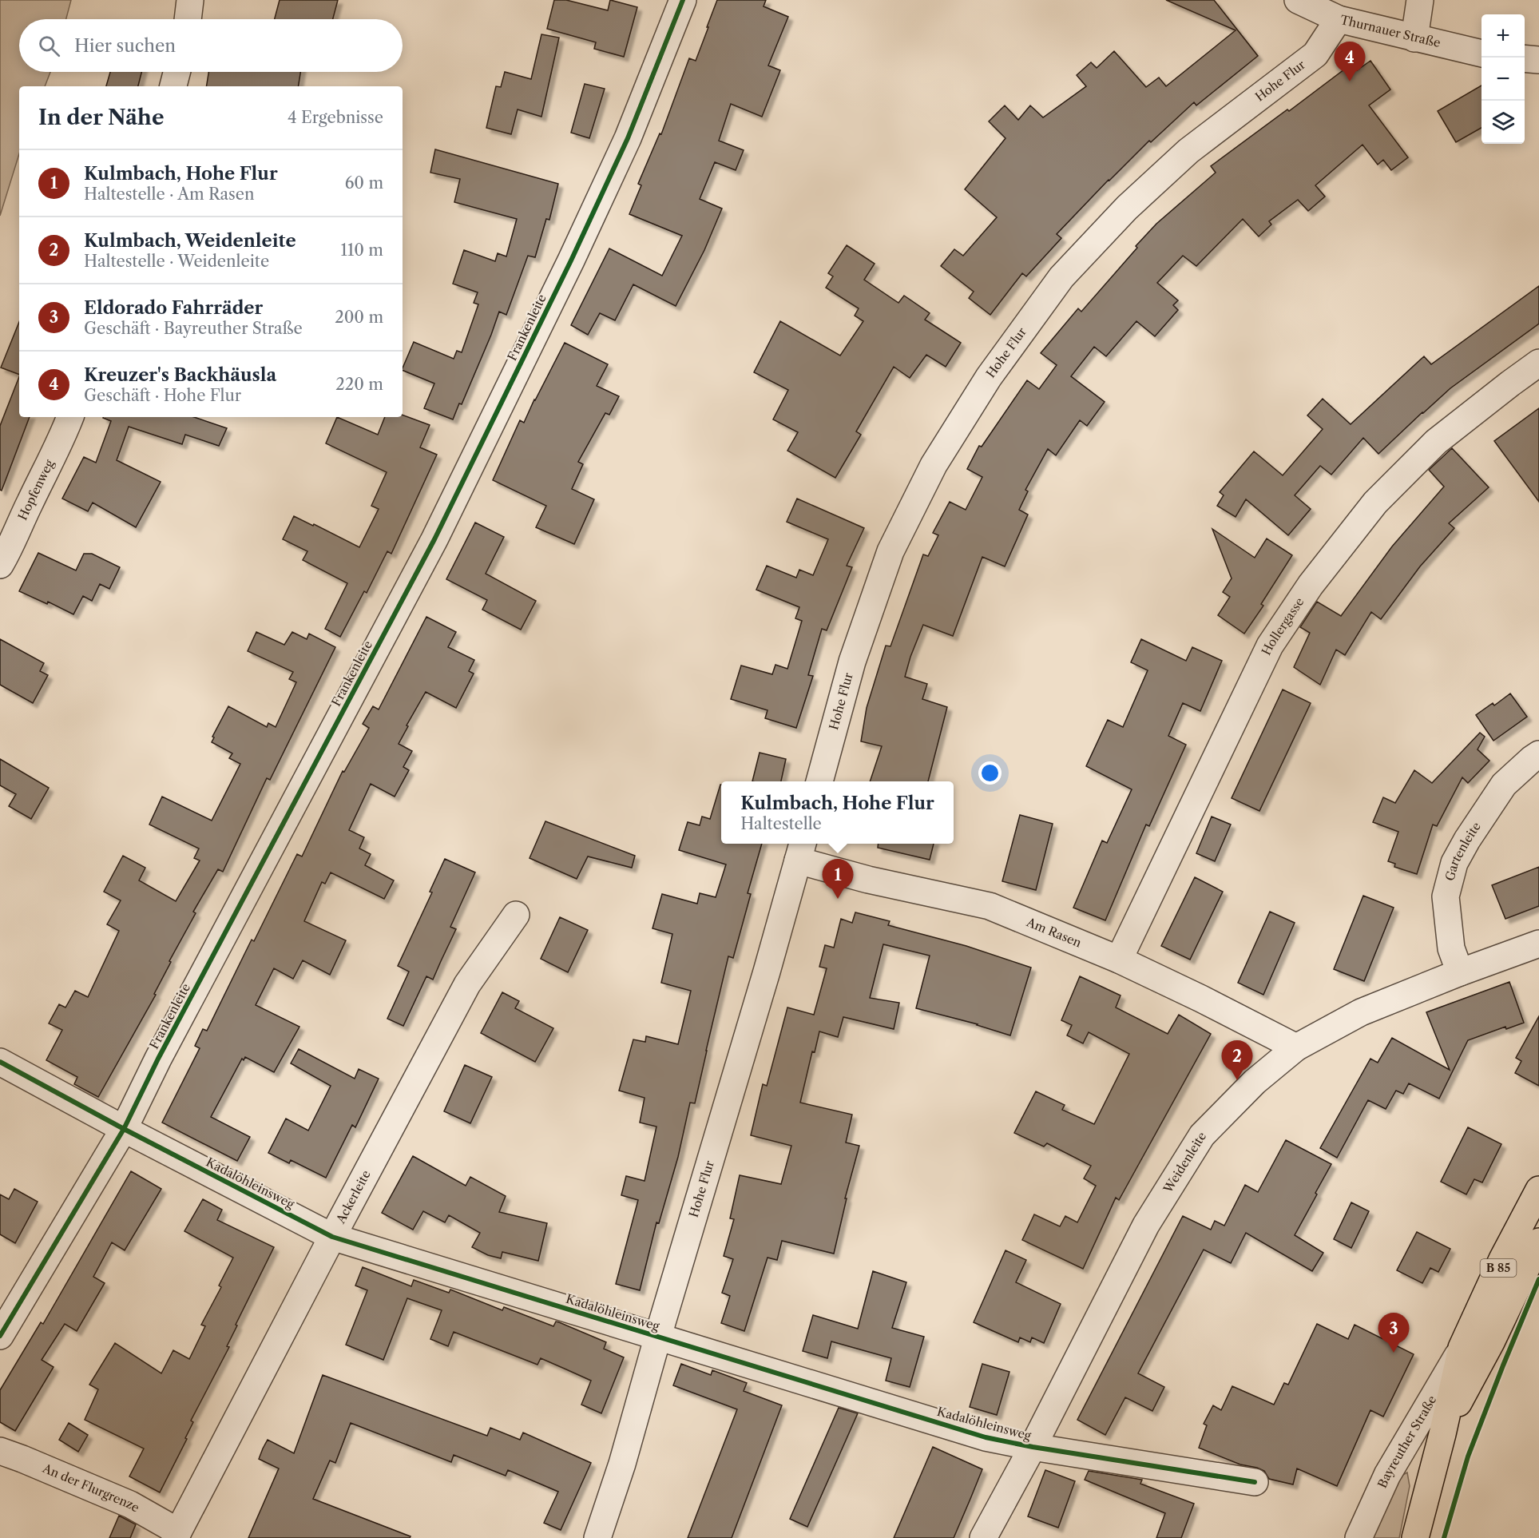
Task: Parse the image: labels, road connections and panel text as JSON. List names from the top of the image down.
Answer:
{
  "streets": {
    "main road": ["B 85", "Bayreuther Straße"],
    "street": [
      "Thurnauer Straße",
      "Hohe Flur",
      "Frankenleite",
      "Hopfenweg",
      "Hollergasse",
      "Gartenleite",
      "Am Rasen",
      "Weidenleite",
      "Kadalöhleinsweg",
      "Ackerleite",
      "An der Flurgrenze"
    ]
  },
  "crossings": [
    ["Thurnauer Straße", "Hohe Flur"],
    ["Hohe Flur", "Am Rasen"],
    ["Hohe Flur", "Kadalöhleinsweg"],
    ["Frankenleite", "Kadalöhleinsweg"],
    ["Hollergasse", "Am Rasen"],
    ["Gartenleite", "Weidenleite"],
    ["Am Rasen", "Weidenleite"],
    ["Weidenleite", "Kadalöhleinsweg"],
    ["Kadalöhleinsweg", "Ackerleite"],
    ["Ackerleite", "An der Flurgrenze"]
  ],
  "page": {
    "map_buttons": ["+", "−"],
    "search": "Hier suchen",
    "pins": [
      "4",
      "1",
      "2",
      "3"
    ],
    "heading": ["In der Nähe", "4 Ergebnisse"],
    "list": [
      {
        "mark": "1",
        "name": "Kulmbach, Hohe Flur",
        "note": "Haltestelle · Am Rasen",
        "value": "60 m"
      },
      {
        "mark": "2",
        "name": "Kulmbach, Weidenleite",
        "note": "Haltestelle · Weidenleite",
        "value": "110 m"
      },
      {
        "mark": "3",
        "name": "Eldorado Fahrräder",
        "note": "Geschäft · Bayreuther Straße",
        "value": "200 m"
      },
      {
        "mark": "4",
        "name": "Kreuzer's Backhäusla",
        "note": "Geschäft · Hohe Flur",
        "value": "220 m"
      }
    ],
    "popup": ["Kulmbach, Hohe Flur", "Haltestelle"]
  }
}
